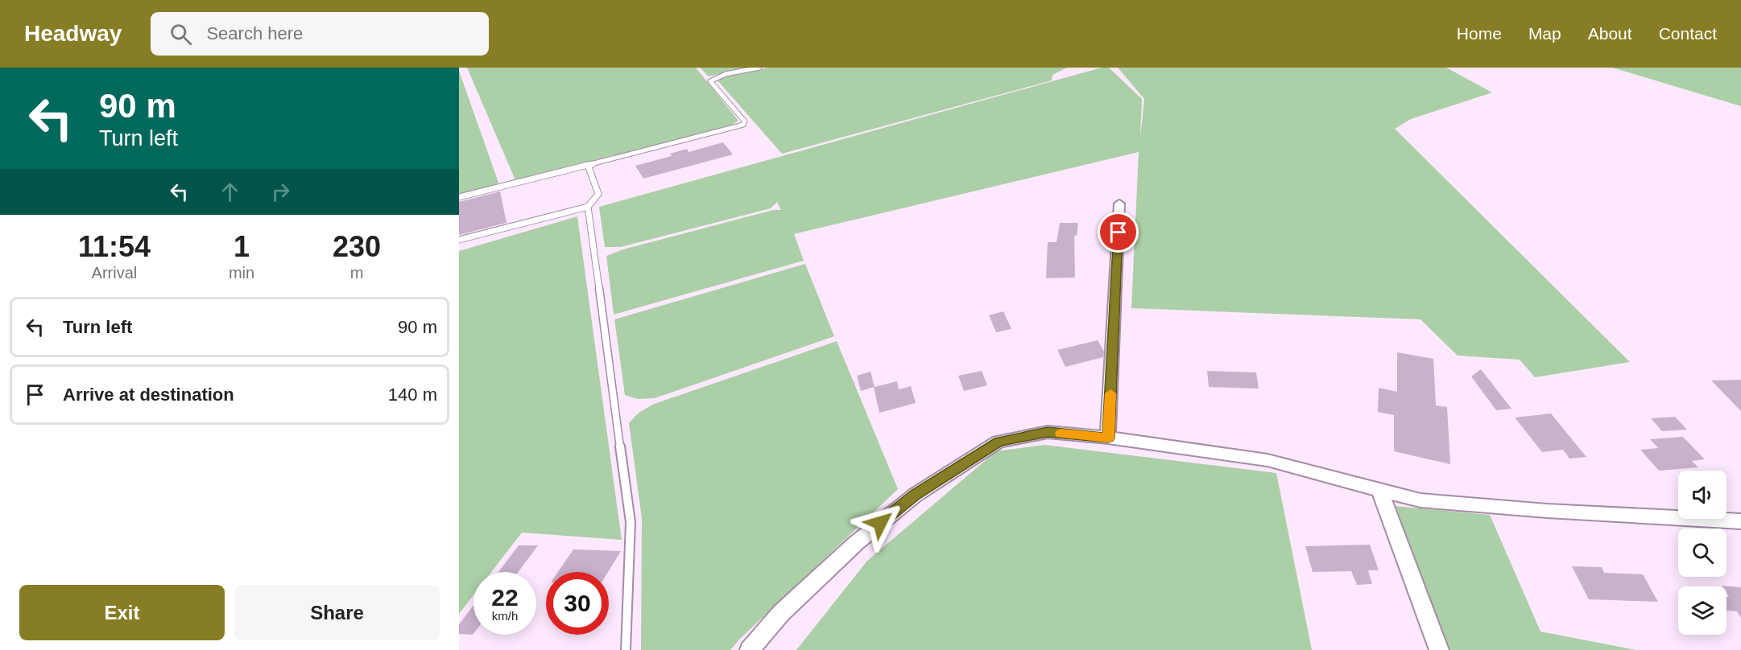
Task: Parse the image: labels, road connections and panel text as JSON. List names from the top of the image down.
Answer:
{
  "page": {
    "header": "Headway",
    "search": "Search here",
    "nav": [
      "Home",
      "Map",
      "About",
      "Contact"
    ],
    "turn": ["90 m", "Turn left"],
    "eta": [
      "11:54",
      "Arrival",
      "1",
      "min",
      "230",
      "m"
    ],
    "list": [
      {
        "name": "Turn left",
        "value": "90 m"
      },
      {
        "name": "Arrive at destination",
        "value": "140 m"
      }
    ],
    "speed": "22 km/h",
    "limit": "30",
    "buttons": ["Exit", "Share"]
  }
}
